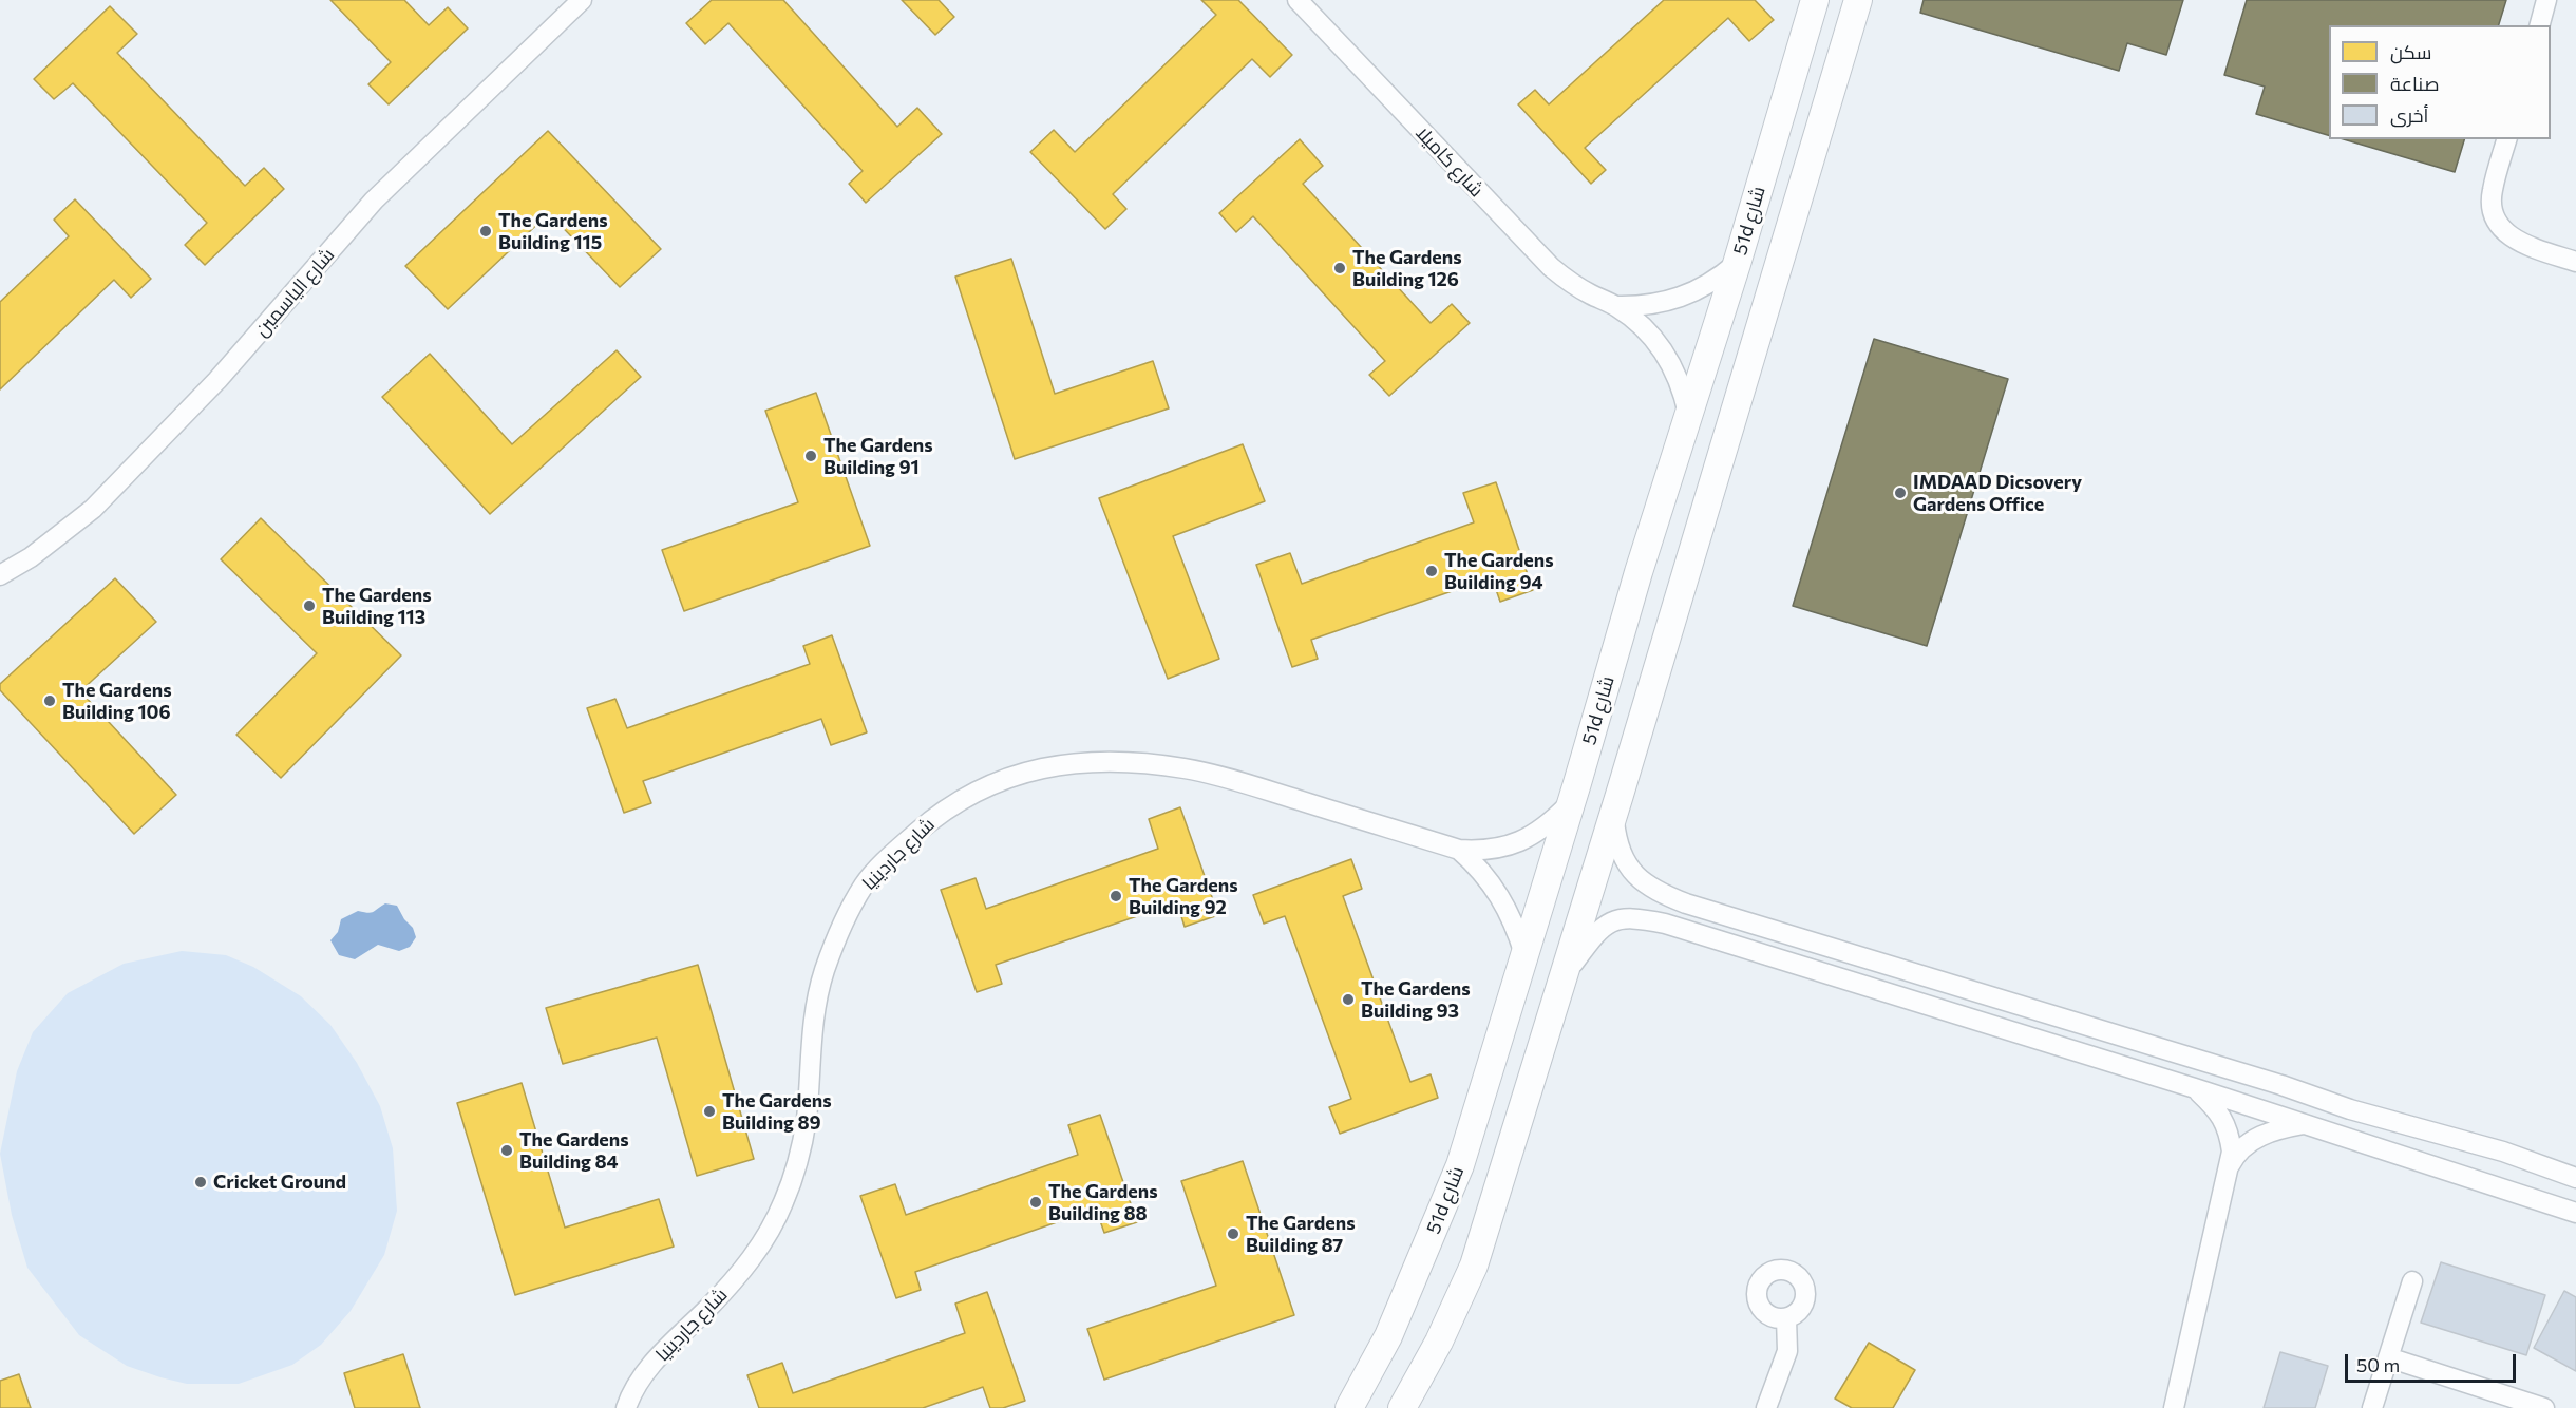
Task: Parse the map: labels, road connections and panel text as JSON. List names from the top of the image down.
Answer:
{
  "streets": {
    "street": [
      "شارع كاميلا",
      "51d شارع",
      "شارع الياسمين",
      "شارع جاردينيا"
    ]
  },
  "crossings": [
    ["شارع كاميلا", "51d شارع"],
    ["51d شارع", "شارع جاردينيا"]
  ],
  "places": [
    "The Gardens Building 115",
    "The Gardens Building 126",
    "The Gardens Building 91",
    "IMDAAD Dicsovery Gardens Office",
    "The Gardens Building 94",
    "The Gardens Building 113",
    "The Gardens Building 106",
    "The Gardens Building 92",
    "The Gardens Building 93",
    "The Gardens Building 89",
    "The Gardens Building 84",
    "Cricket Ground",
    "The Gardens Building 88",
    "The Gardens Building 87"
  ],
  "legend": ["سكن", "صناعة", "أخرى"],
  "scale_bar": "50 m"
}
